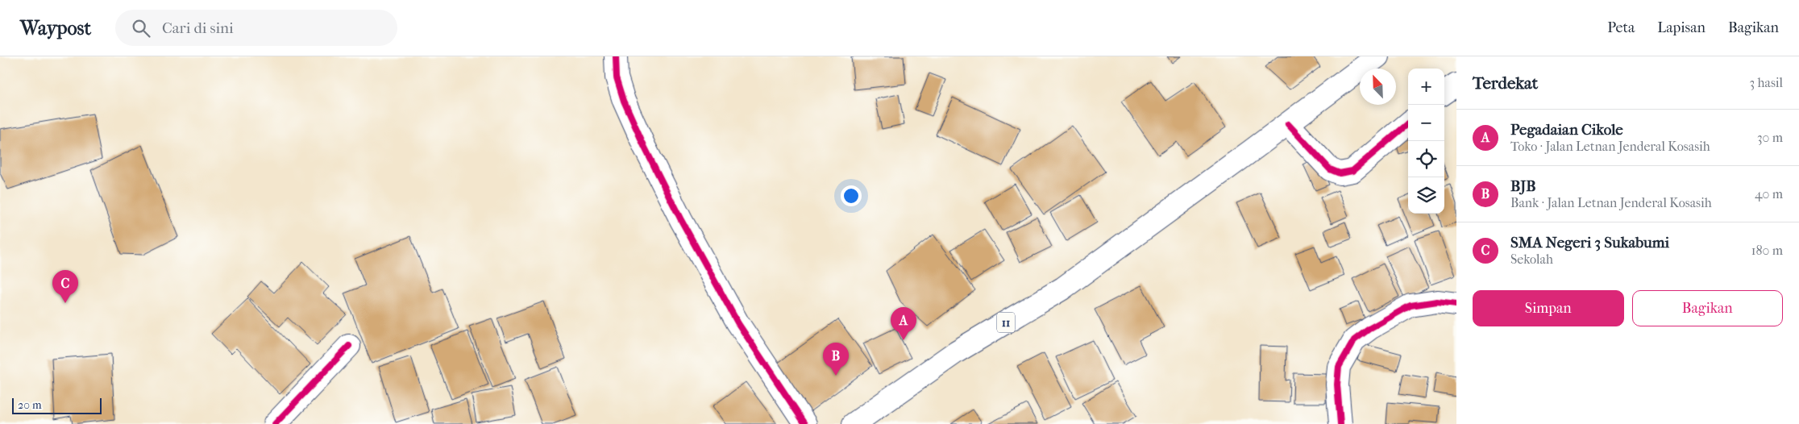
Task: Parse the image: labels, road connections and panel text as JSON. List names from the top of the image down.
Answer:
{
  "streets": {
    "main road": ["11"]
  },
  "scale_bar": "20 m",
  "north": "top left",
  "page": {
    "header": "Waypost",
    "search": "Cari di sini",
    "nav": ["Peta", "Lapisan", "Bagikan"],
    "heading": ["Terdekat", "3 hasil"],
    "map_buttons": ["+", "−"],
    "list": [
      {
        "mark": "A",
        "name": "Pegadaian Cikole",
        "note": "Toko · Jalan Letnan Jenderal Kosasih",
        "value": "30 m"
      },
      {
        "mark": "B",
        "name": "BJB",
        "note": "Bank · Jalan Letnan Jenderal Kosasih",
        "value": "40 m"
      },
      {
        "mark": "C",
        "name": "SMA Negeri 3 Sukabumi",
        "note": "Sekolah",
        "value": "180 m"
      }
    ],
    "pins": ["C", "A", "B"],
    "buttons": ["Simpan", "Bagikan"],
    "scale": "20 m"
  }
}
